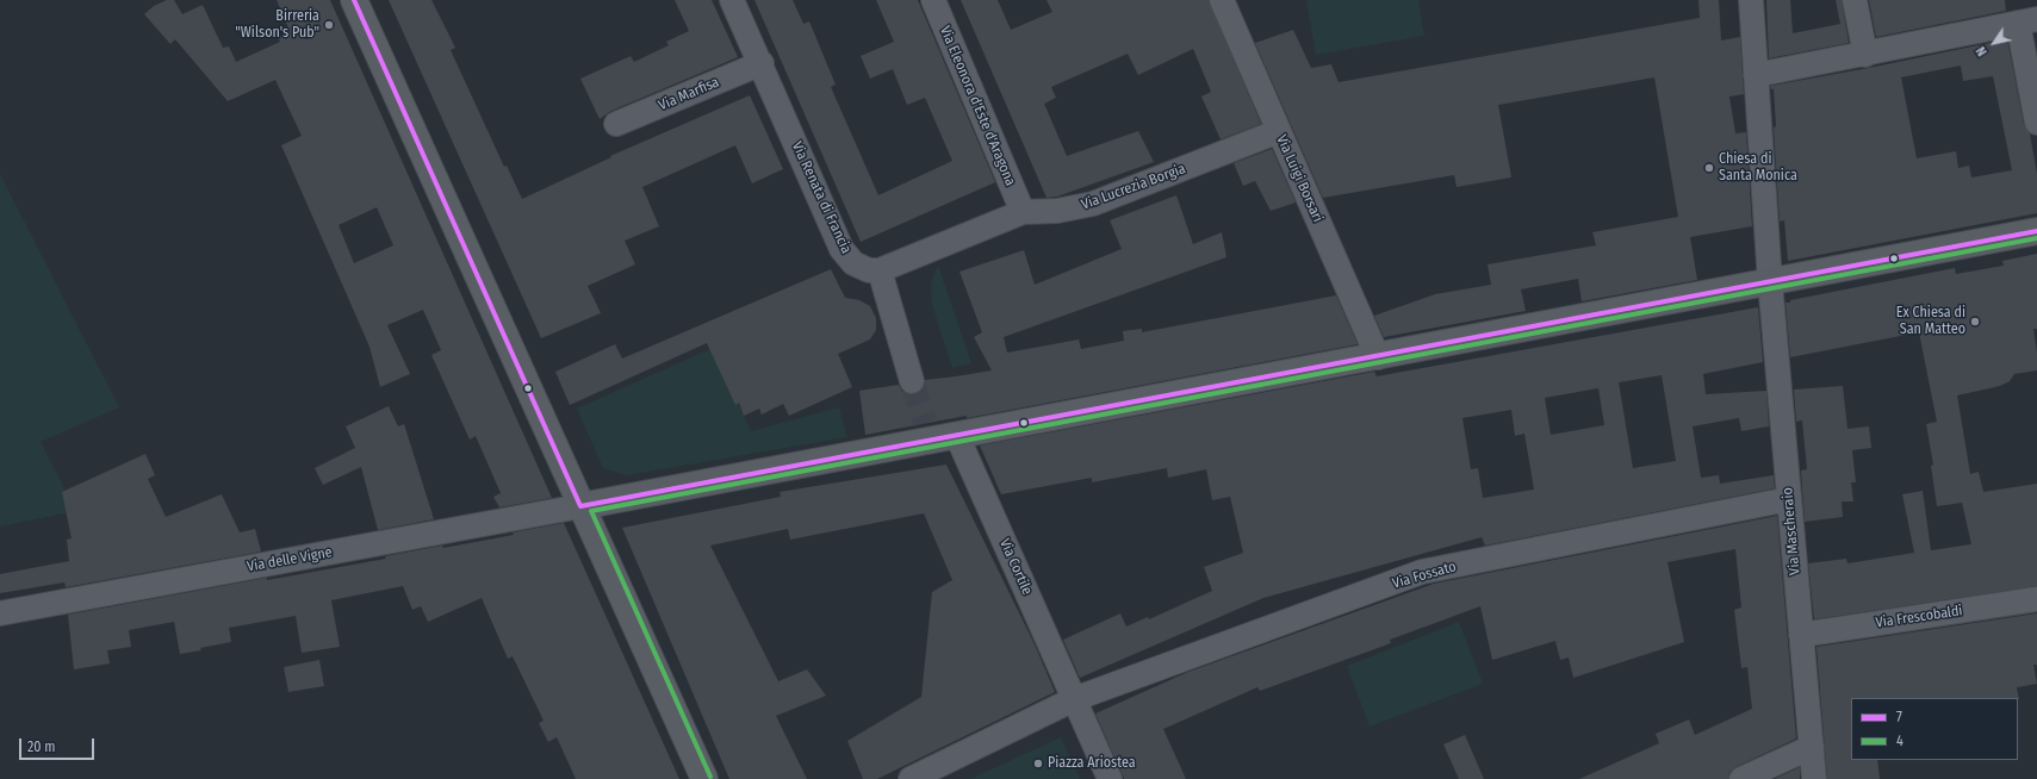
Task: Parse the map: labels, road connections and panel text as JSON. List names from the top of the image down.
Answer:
{
  "streets": {
    "street": [
      "Via Marfisa",
      "Via Eleonora d'Este d'Aragona",
      "Via Luigi Borsari",
      "Via Lucrezia Borgia",
      "Via Renata di Francia",
      "Via Mascheraio",
      "Via delle Vigne",
      "Via Cortile",
      "Via Fossato",
      "Via Frescobaldi"
    ]
  },
  "crossings": [
    ["Via Marfisa", "Via Renata di Francia"],
    ["Via Eleonora d'Este d'Aragona", "Via Lucrezia Borgia"],
    ["Via Luigi Borsari", "Via Lucrezia Borgia"],
    ["Via Lucrezia Borgia", "Via Renata di Francia"],
    ["Via Mascheraio", "Via Fossato"],
    ["Via Mascheraio", "Via Frescobaldi"],
    ["Via Cortile", "Via Fossato"]
  ],
  "places": [
    "Birreria \"Wilson's Pub\"",
    "Chiesa di Santa Monica",
    "Ex Chiesa di San Matteo",
    "Piazza Ariostea"
  ],
  "lines": ["transit line 7", "transit line 4"],
  "legend": ["7", "4"],
  "scale_bar": "20 m",
  "north": "bottom left"
}
